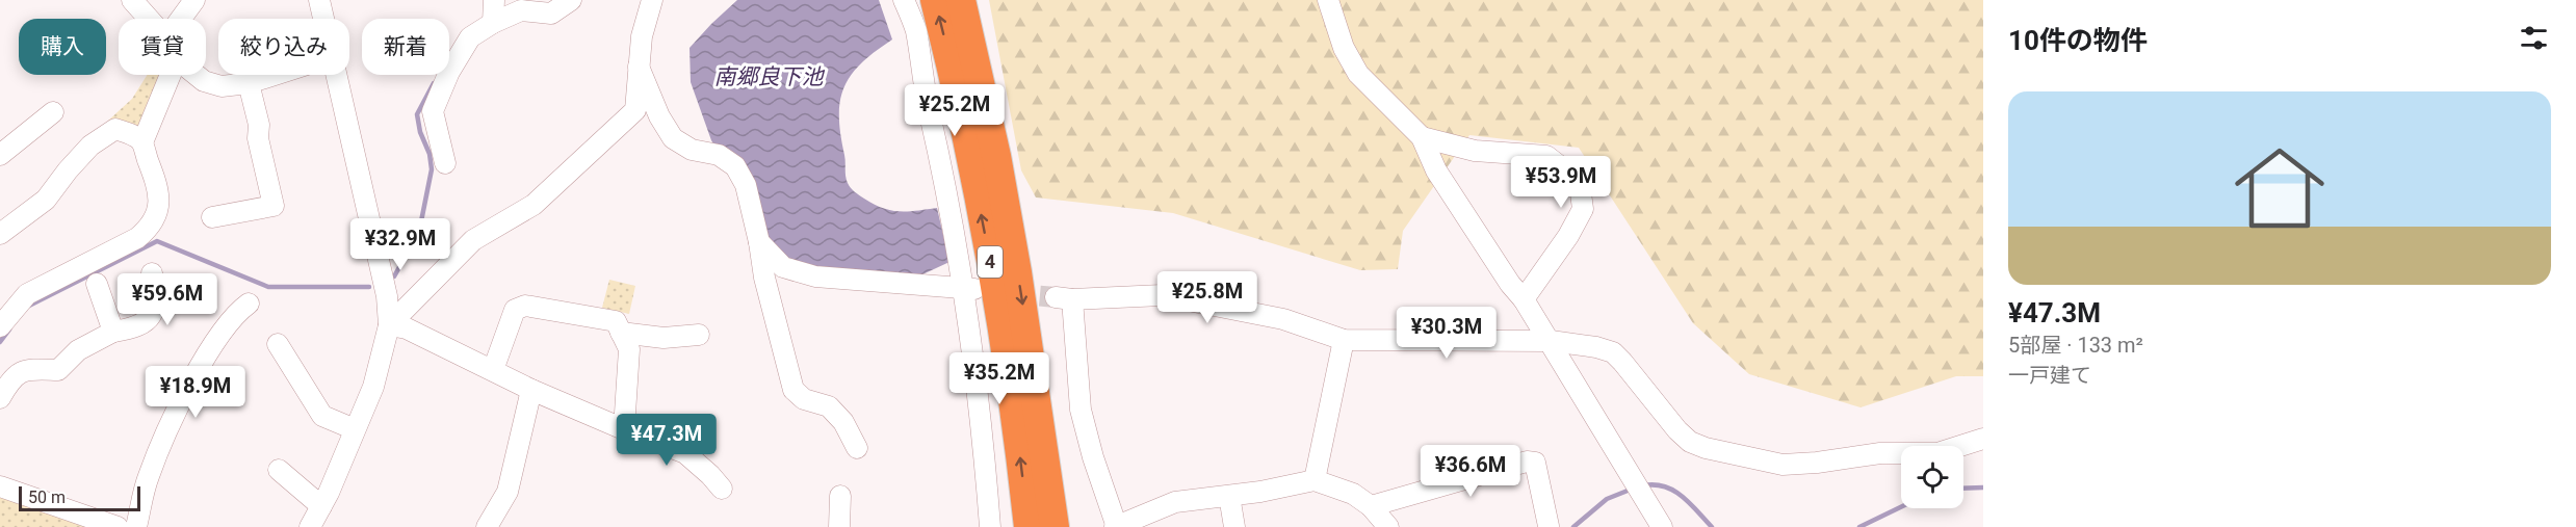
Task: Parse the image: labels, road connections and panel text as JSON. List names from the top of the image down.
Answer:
{
  "streets": {
    "highway": ["4"]
  },
  "water": ["南郷良下池"],
  "scale_bar": "50 m",
  "page": {
    "heading": "10件の物件",
    "chip": [
      "購入",
      "賃貸",
      "絞り込み",
      "新着"
    ],
    "list": [
      {
        "name": "¥47.3M",
        "note": "5部屋 · 133 m² · 一戸建て"
      }
    ],
    "price": [
      "¥25.2M",
      "¥53.9M",
      "¥32.9M",
      "¥25.8M",
      "¥59.6M",
      "¥30.3M",
      "¥35.2M",
      "¥18.9M",
      "¥47.3M",
      "¥36.6M"
    ],
    "scale": "50 m"
  }
}
